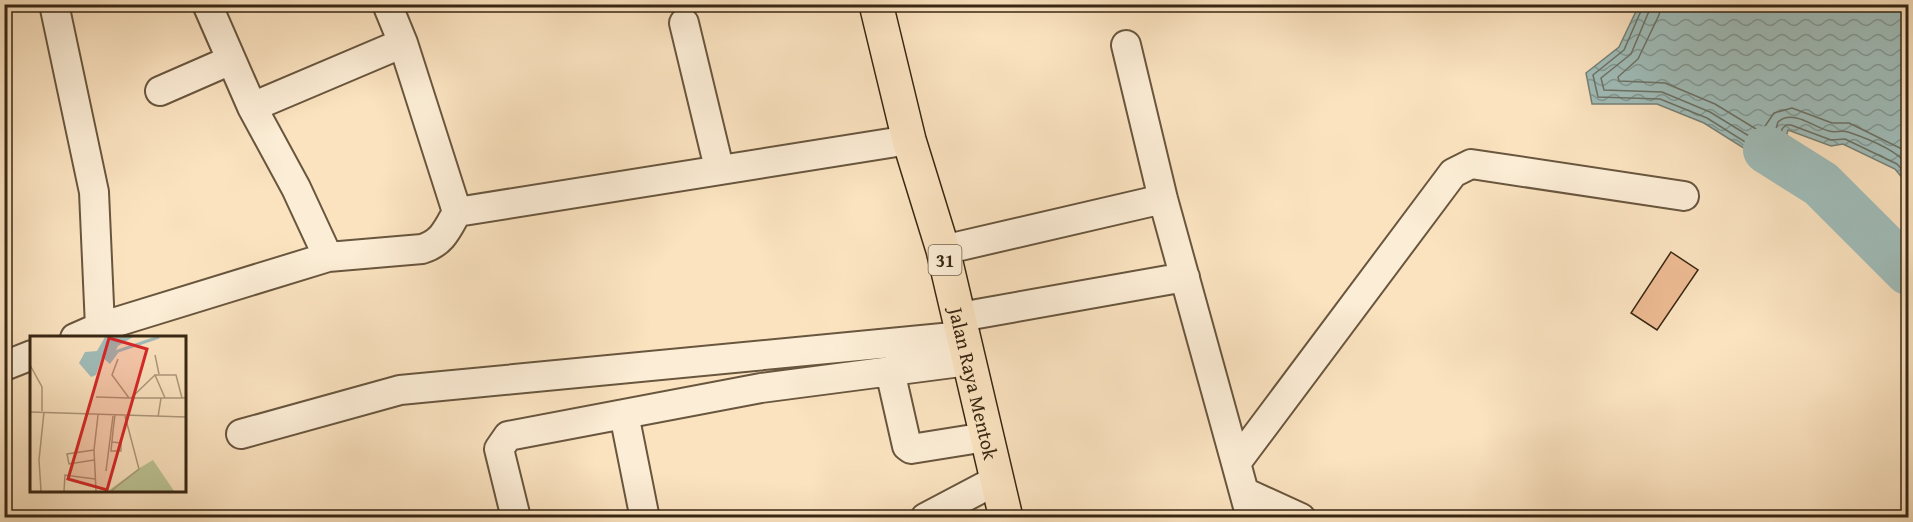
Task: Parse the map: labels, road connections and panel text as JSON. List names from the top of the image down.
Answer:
{
  "streets": {
    "highway": ["31", "Jalan Raya Mentok"]
  }
}
